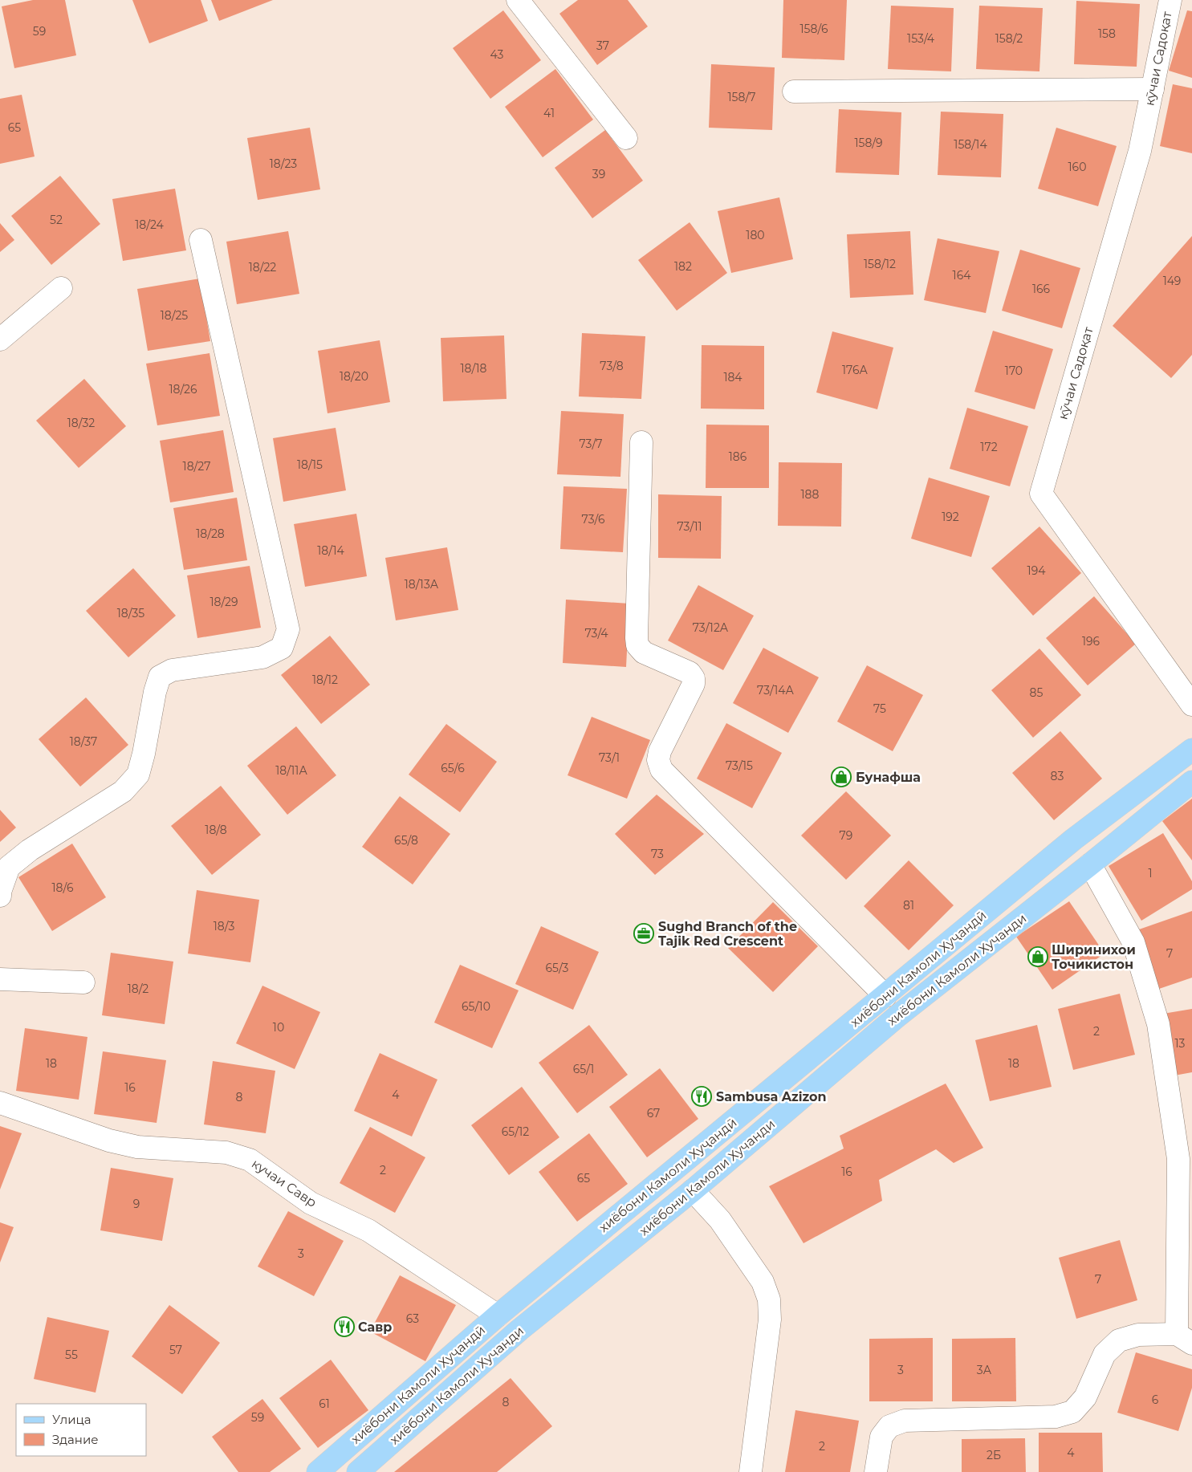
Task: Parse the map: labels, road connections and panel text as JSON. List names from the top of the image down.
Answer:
{
  "streets": {
    "main road": ["хиёбони Камоли Хуҷандӣ", "хиёбони Камоли Хучанди"],
    "street": ["кӯчаи Садоқат", "кучаи Савр"]
  },
  "crossings": [
    ["хиёбони Камоли Хуҷандӣ", "кучаи Савр"]
  ],
  "places": {
    "shop": ["Бунафша", "Ширинихои Точикистон"],
    "office": ["Sughd Branch of the Tajik Red Crescent"],
    "restaurant": ["Sambusa Azizon", "Савр"]
  },
  "house_numbers": [
    "158/6",
    "59",
    "158",
    "153/4",
    "158/2",
    "37",
    "43",
    "158/7",
    "41",
    "65",
    "158/9",
    "158/14",
    "18/23",
    "160",
    "39",
    "52",
    "18/24",
    "180",
    "158/12",
    "182",
    "18/22",
    "164",
    "149",
    "166",
    "18/25",
    "73/8",
    "18/18",
    "176А",
    "170",
    "18/20",
    "184",
    "18/26",
    "18/32",
    "73/7",
    "172",
    "186",
    "18/15",
    "18/27",
    "188",
    "192",
    "73/6",
    "73/11",
    "18/28",
    "18/14",
    "194",
    "18/13А",
    "18/29",
    "18/35",
    "73/12А",
    "73/4",
    "196",
    "18/12",
    "73/14А",
    "85",
    "75",
    "18/37",
    "73/1",
    "73/15",
    "65/6",
    "18/11А",
    "83",
    "18/8",
    "79",
    "65/8",
    "73",
    "1",
    "18/6",
    "81",
    "18/3",
    "7",
    "65/3",
    "18/2",
    "65/10",
    "10",
    "2",
    "13",
    "18",
    "18",
    "65/1",
    "16",
    "4",
    "8",
    "67",
    "65/12",
    "2",
    "16",
    "65",
    "9",
    "3",
    "7",
    "63",
    "57",
    "55",
    "3",
    "3А",
    "6",
    "8",
    "61",
    "59",
    "2",
    "4",
    "2Б"
  ],
  "legend": ["Улица", "Здание"]
}
